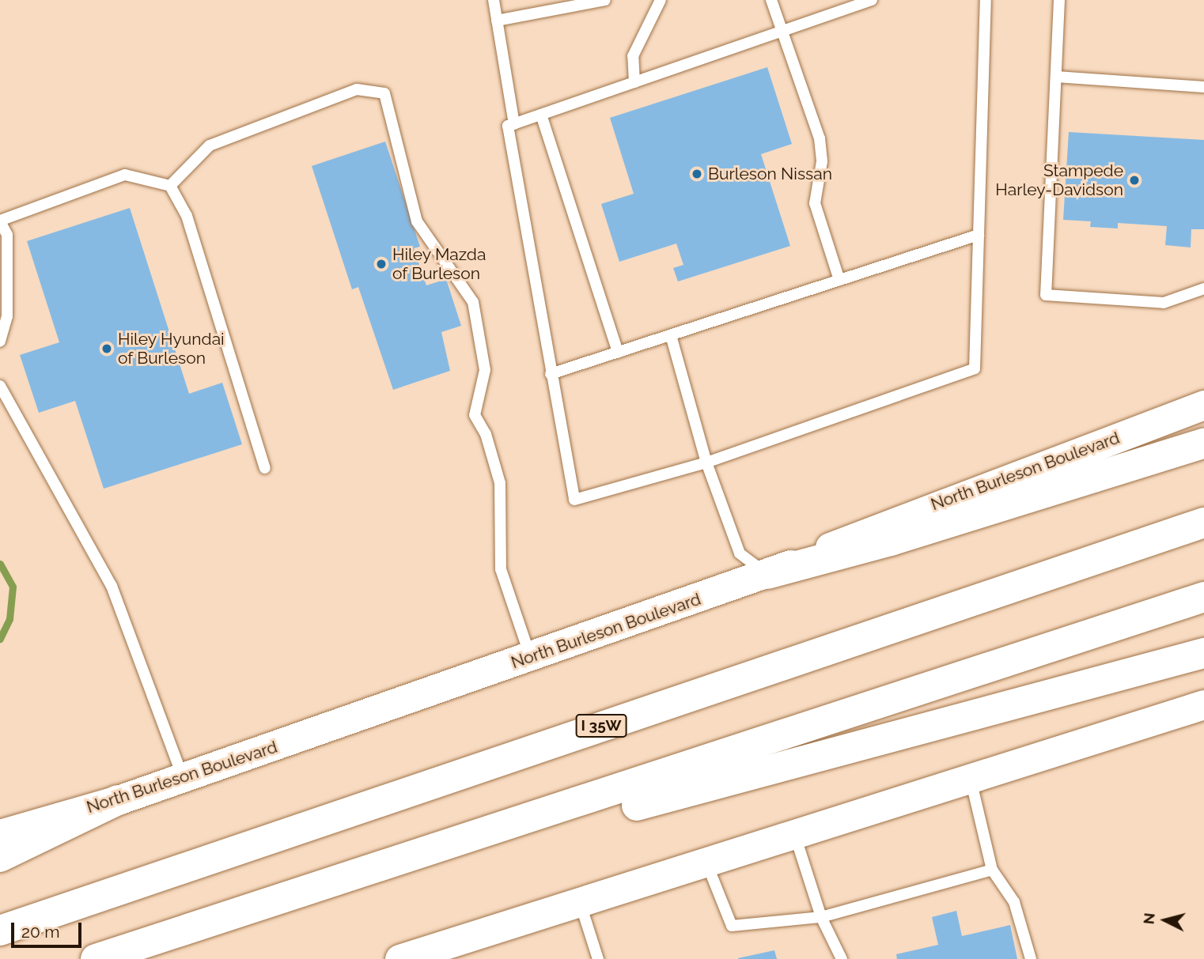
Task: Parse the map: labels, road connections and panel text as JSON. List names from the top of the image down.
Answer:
{
  "streets": {
    "highway": ["I 35W"],
    "main road": ["North Burleson Boulevard"]
  },
  "places": [
    "Burleson Nissan",
    "Stampede Harley-Davidson",
    "Hiley Mazda of Burleson",
    "Hiley Hyundai of Burleson"
  ],
  "scale_bar": "20 m",
  "north": "left"
}
